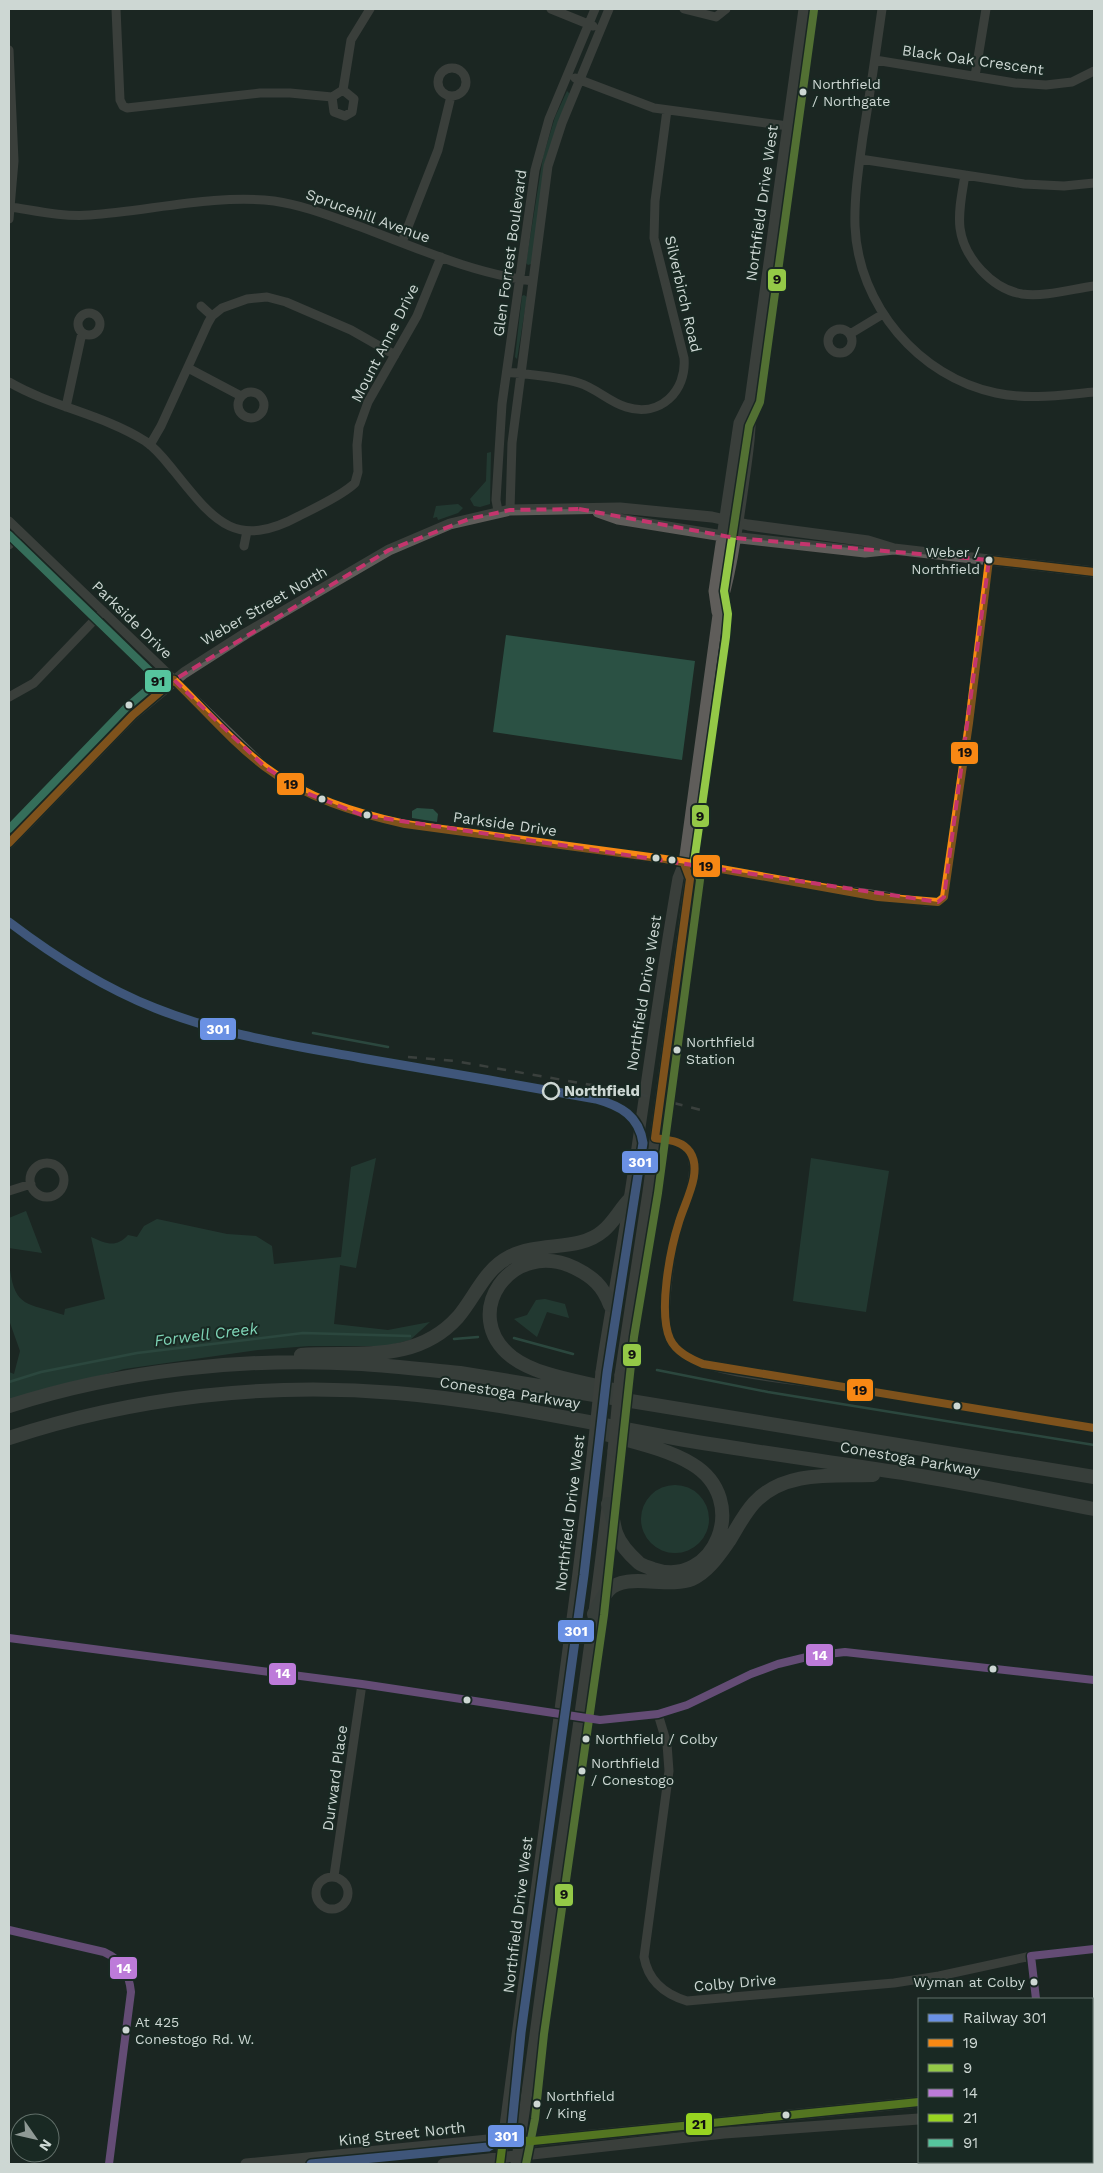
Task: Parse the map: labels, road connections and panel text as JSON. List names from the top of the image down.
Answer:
{
  "streets": {
    "highway": ["Conestoga Parkway"],
    "main road": ["Northfield Drive West", "Weber Street North", "King Street North"],
    "street": [
      "Black Oak Crescent",
      "Sprucehill Avenue",
      "Glen Forrest Boulevard",
      "Silverbirch Road",
      "Mount Anne Drive",
      "Parkside Drive",
      "Durward Place",
      "Colby Drive"
    ]
  },
  "crossings": [
    ["Northfield Drive West", "Weber Street North"],
    ["Northfield Drive West", "Parkside Drive"],
    ["Northfield Drive West", "King Street North"],
    ["Sprucehill Avenue", "Glen Forrest Boulevard"],
    ["Sprucehill Avenue", "Mount Anne Drive"],
    ["Glen Forrest Boulevard", "Silverbirch Road"],
    ["Glen Forrest Boulevard", "Weber Street North"],
    ["Weber Street North", "Parkside Drive"]
  ],
  "water": ["Forwell Creek"],
  "places": [
    "Northfield / Northgate",
    "Weber / Northfield",
    "Northfield Station",
    "Northfield",
    "Northfield / Colby",
    "Northfield / Conestogo",
    "Wyman at Colby",
    "At 425 Conestogo Rd. W.",
    "Northfield / King"
  ],
  "lines": [
    "transit line 9",
    "transit line 91",
    "transit line 19",
    "rail line 301",
    "transit line 14",
    "transit line 21"
  ],
  "legend": [
    "Railway 301",
    "19",
    "9",
    "14",
    "21",
    "91"
  ],
  "north": "bottom right"
}
